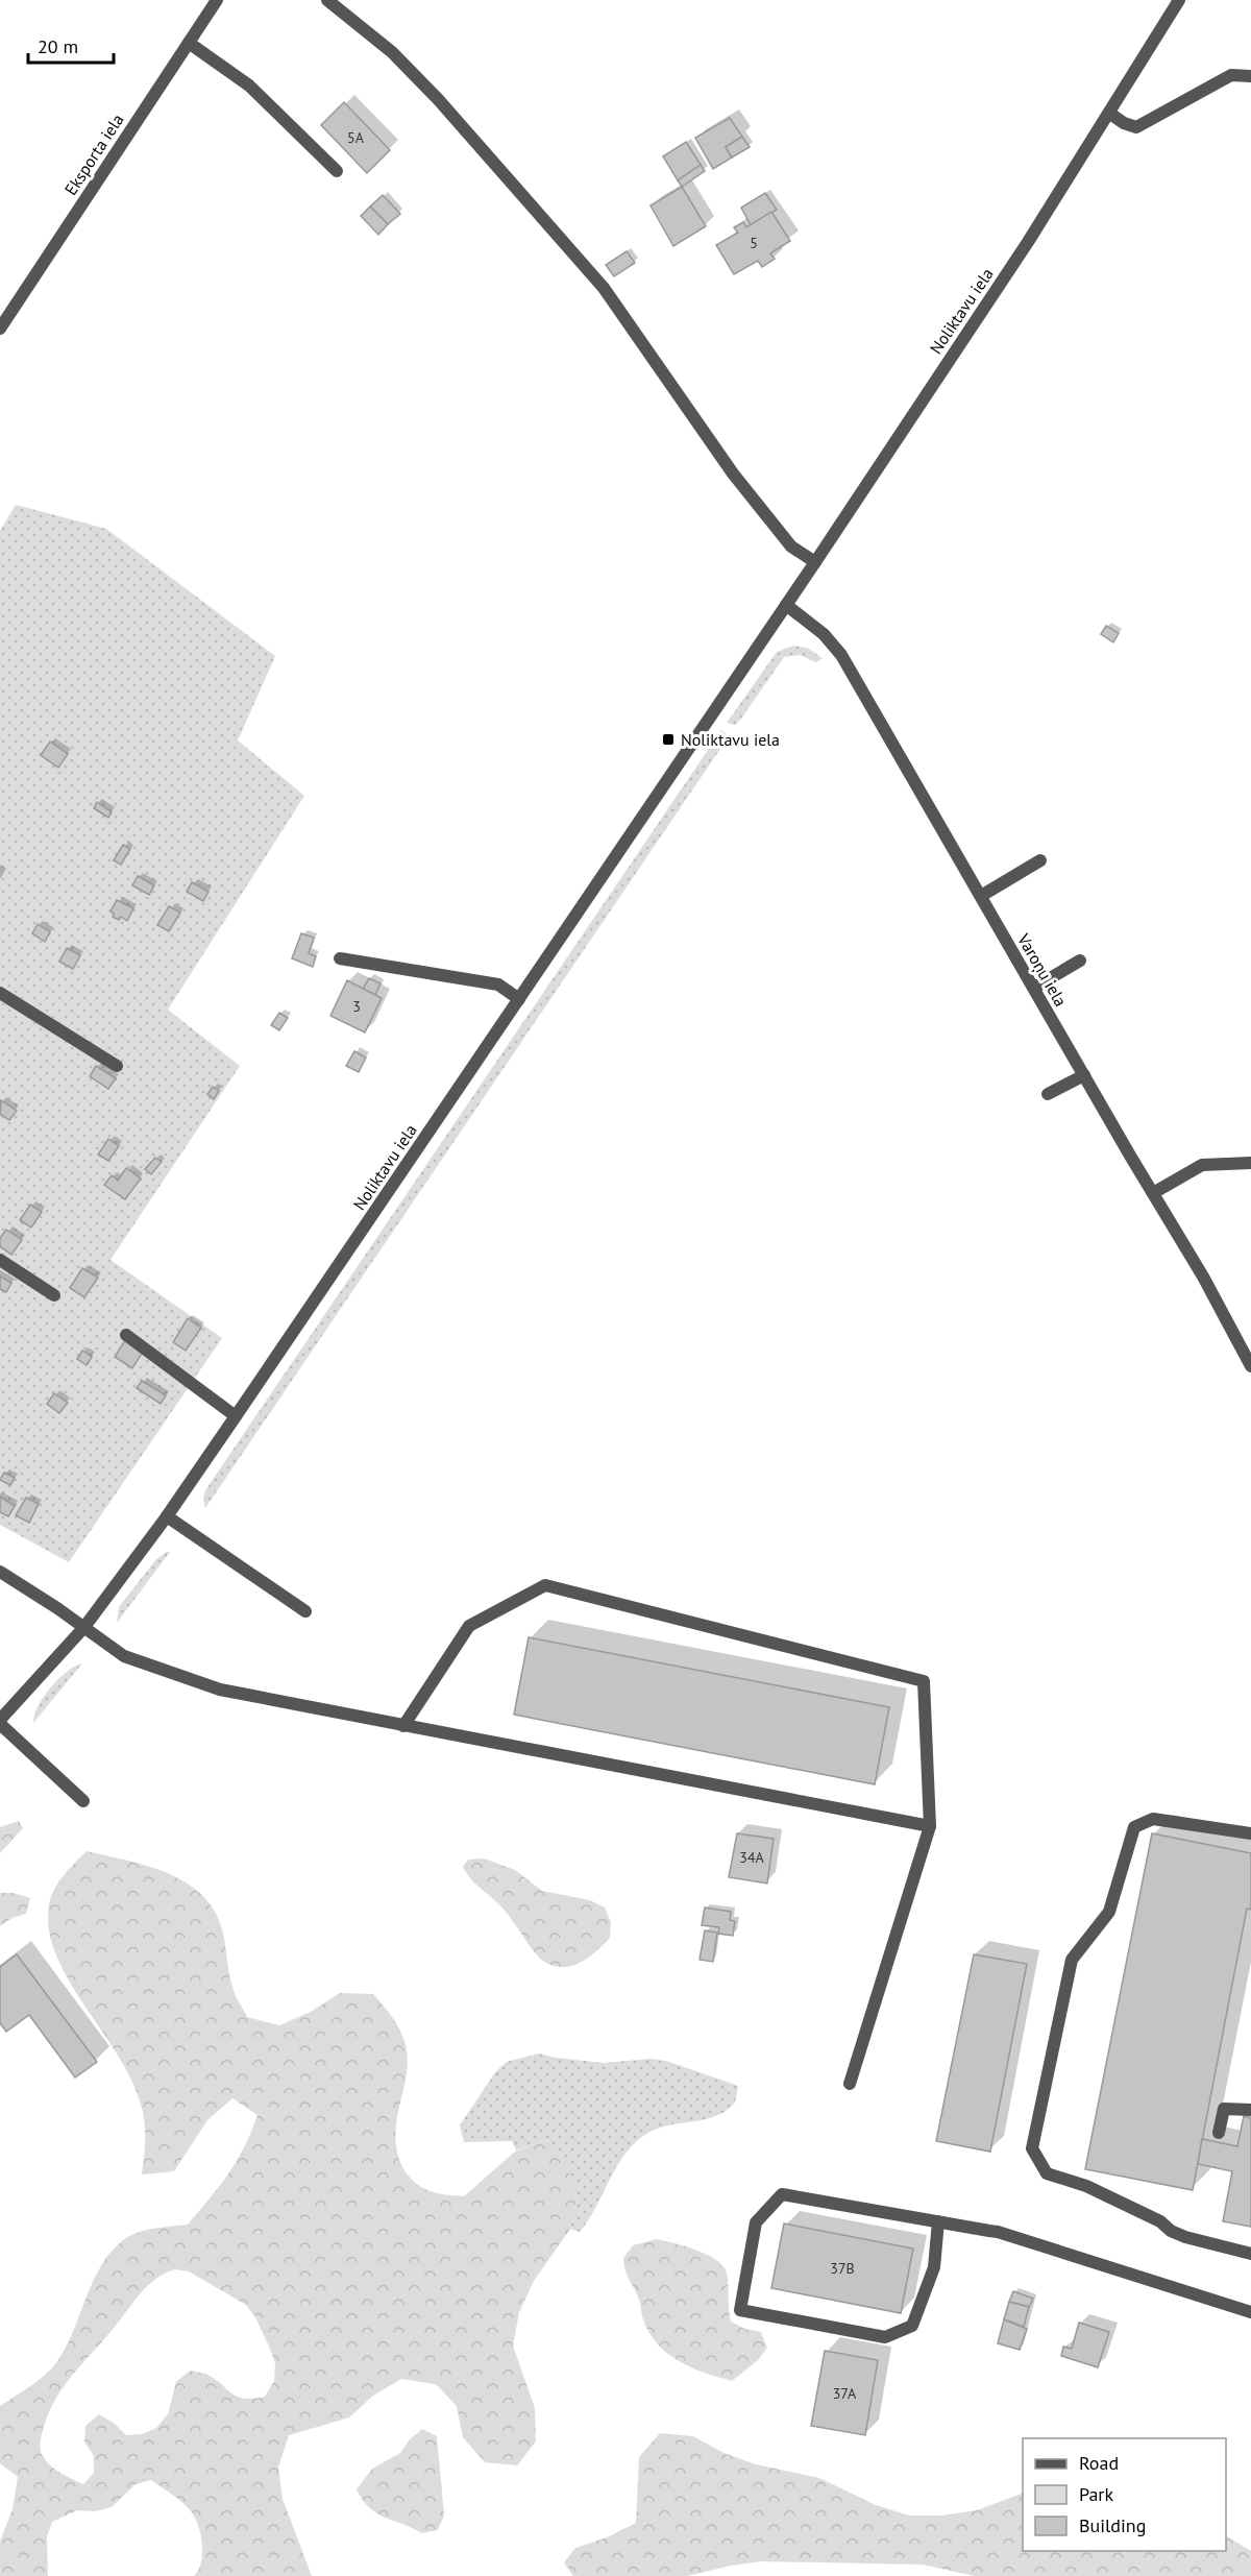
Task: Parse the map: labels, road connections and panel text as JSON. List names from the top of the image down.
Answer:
{
  "streets": {
    "street": ["Eksporta iela", "Noliktavu iela", "Varoņu iela"]
  },
  "crossings": [
    ["Noliktavu iela", "Varoņu iela"]
  ],
  "places": {
    "transit": ["Noliktavu iela"]
  },
  "house_numbers": [
    "5A",
    "5",
    "3",
    "34A",
    "37B",
    "37A"
  ],
  "legend": ["Road", "Park", "Building"],
  "scale_bar": "20 m"
}
